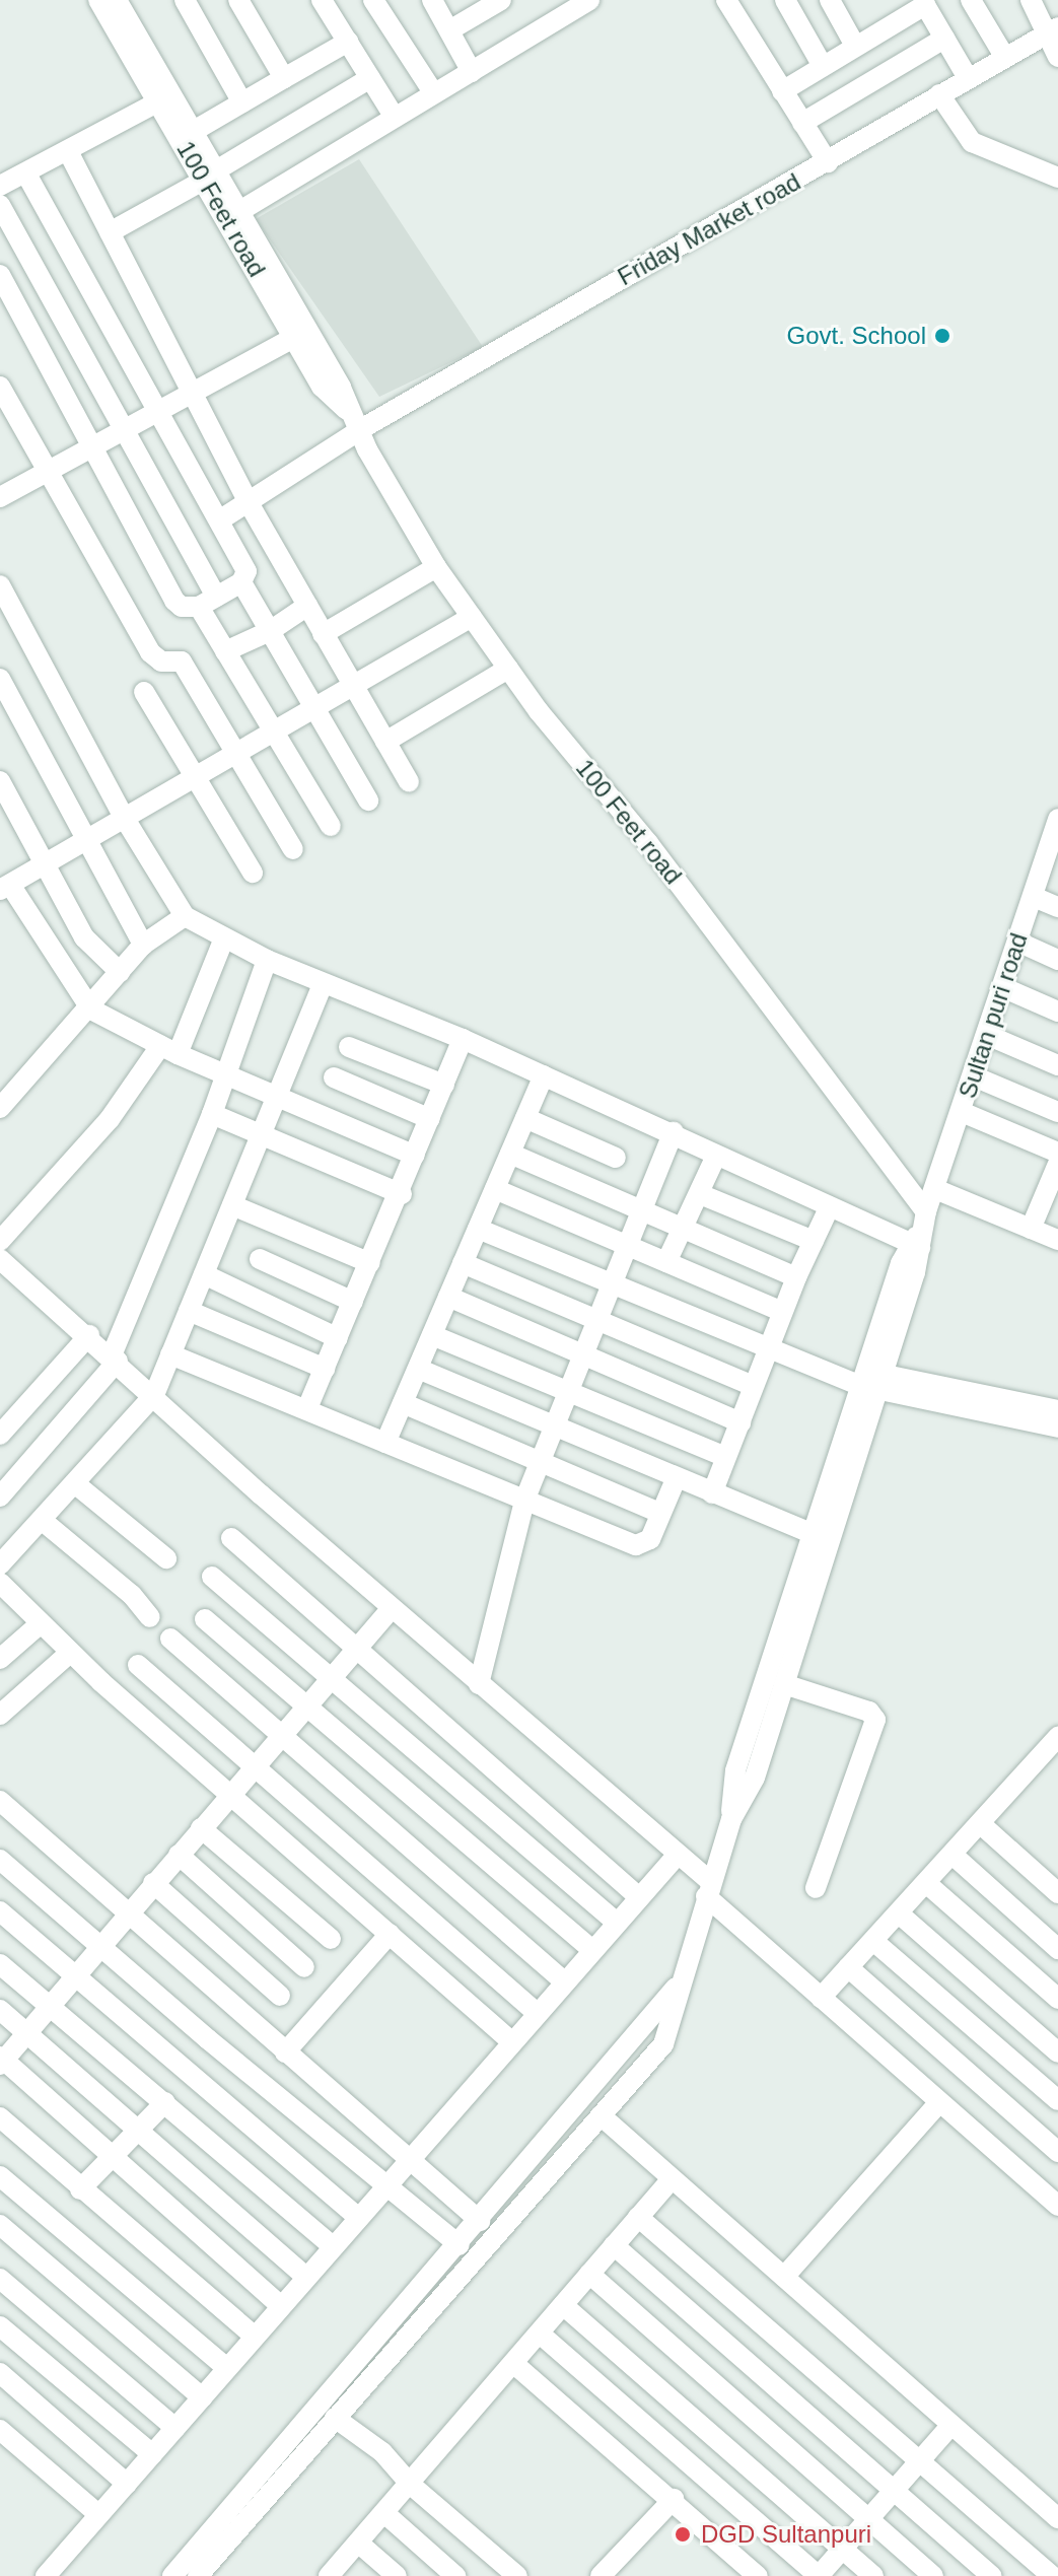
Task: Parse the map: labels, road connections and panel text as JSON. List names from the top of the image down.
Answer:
{
  "streets": {
    "street": ["100 Feet road", "Friday Market road", "Sultan puri road"]
  },
  "crossings": [
    ["100 Feet road", "Friday Market road"],
    ["100 Feet road", "Sultan puri road"]
  ],
  "places": ["Govt. School", "DGD Sultanpuri"]
}
